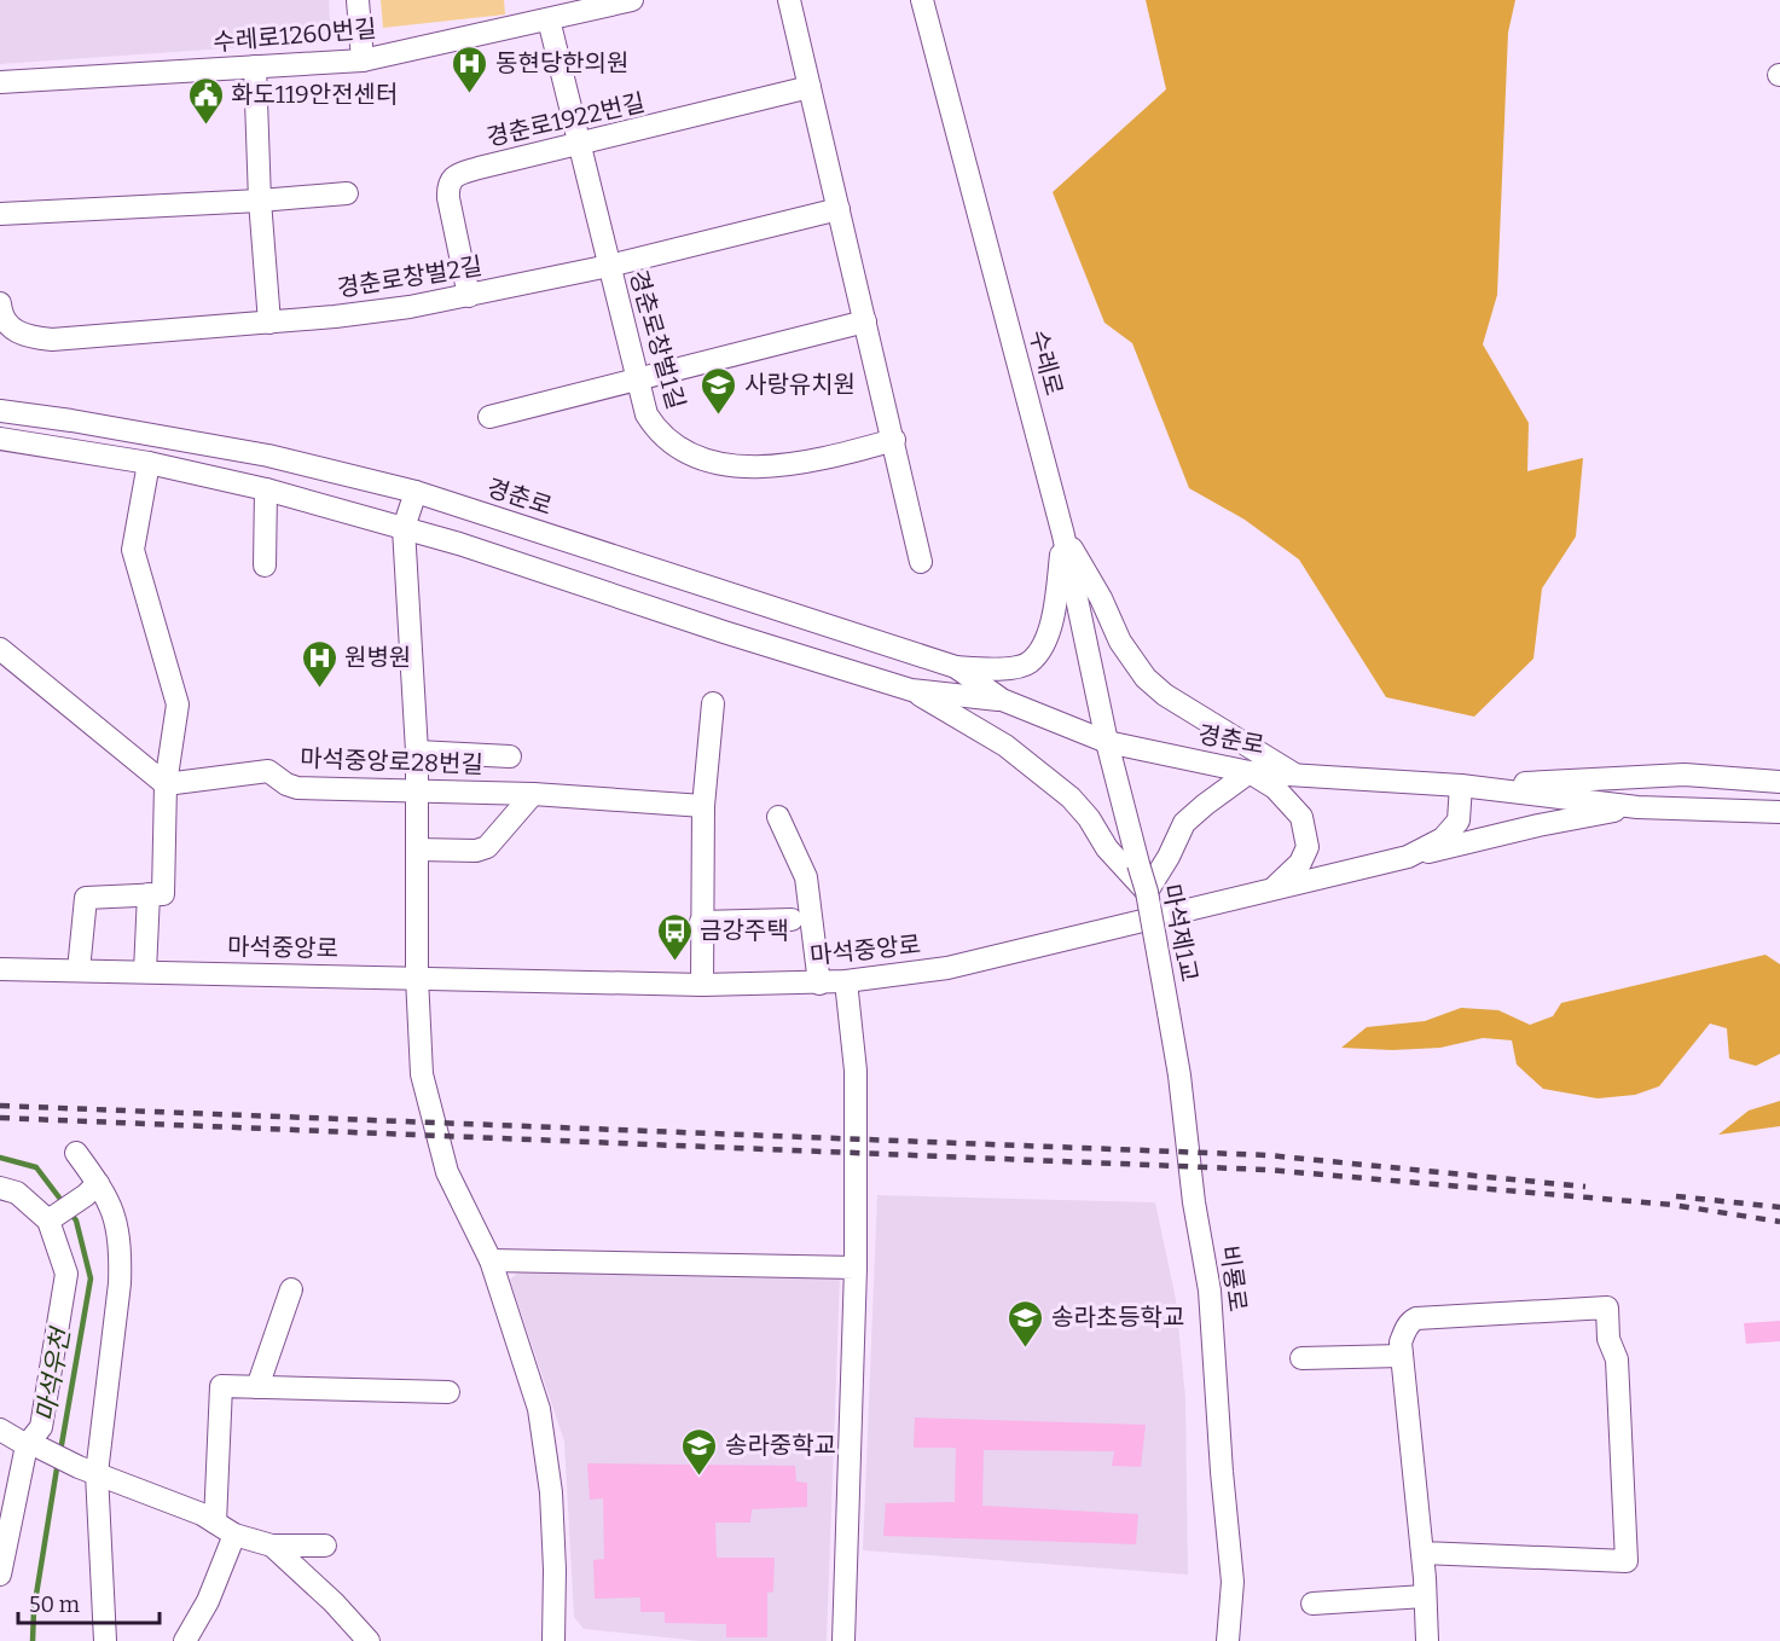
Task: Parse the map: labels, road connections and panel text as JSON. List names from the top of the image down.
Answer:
{
  "streets": {
    "street": [
      "수레로1260번길",
      "경춘로1922번길",
      "경춘로창벌2길",
      "경춘로창벌1길",
      "수레로",
      "경춘로",
      "마석중앙로28번길",
      "마석제1교",
      "마석중앙로",
      "비룡로"
    ]
  },
  "crossings": [
    ["수레로1260번길", "경춘로창벌1길"],
    ["경춘로1922번길", "경춘로창벌2길"],
    ["경춘로1922번길", "경춘로창벌1길"],
    ["경춘로창벌2길", "경춘로창벌1길"],
    ["수레로", "경춘로"],
    ["수레로", "마석제1교"],
    ["경춘로", "마석제1교"],
    ["경춘로", "마석중앙로"],
    ["마석제1교", "비룡로"]
  ],
  "water": ["마석우천"],
  "places": {
    "hospital": ["동현당한의원", "원병원"],
    "public building": ["화도119안전센터"],
    "school or university": ["사랑유치원", "송라초등학교", "송라중학교"],
    "bus stop": ["금강주택"]
  },
  "scale_bar": "50 m"
}
